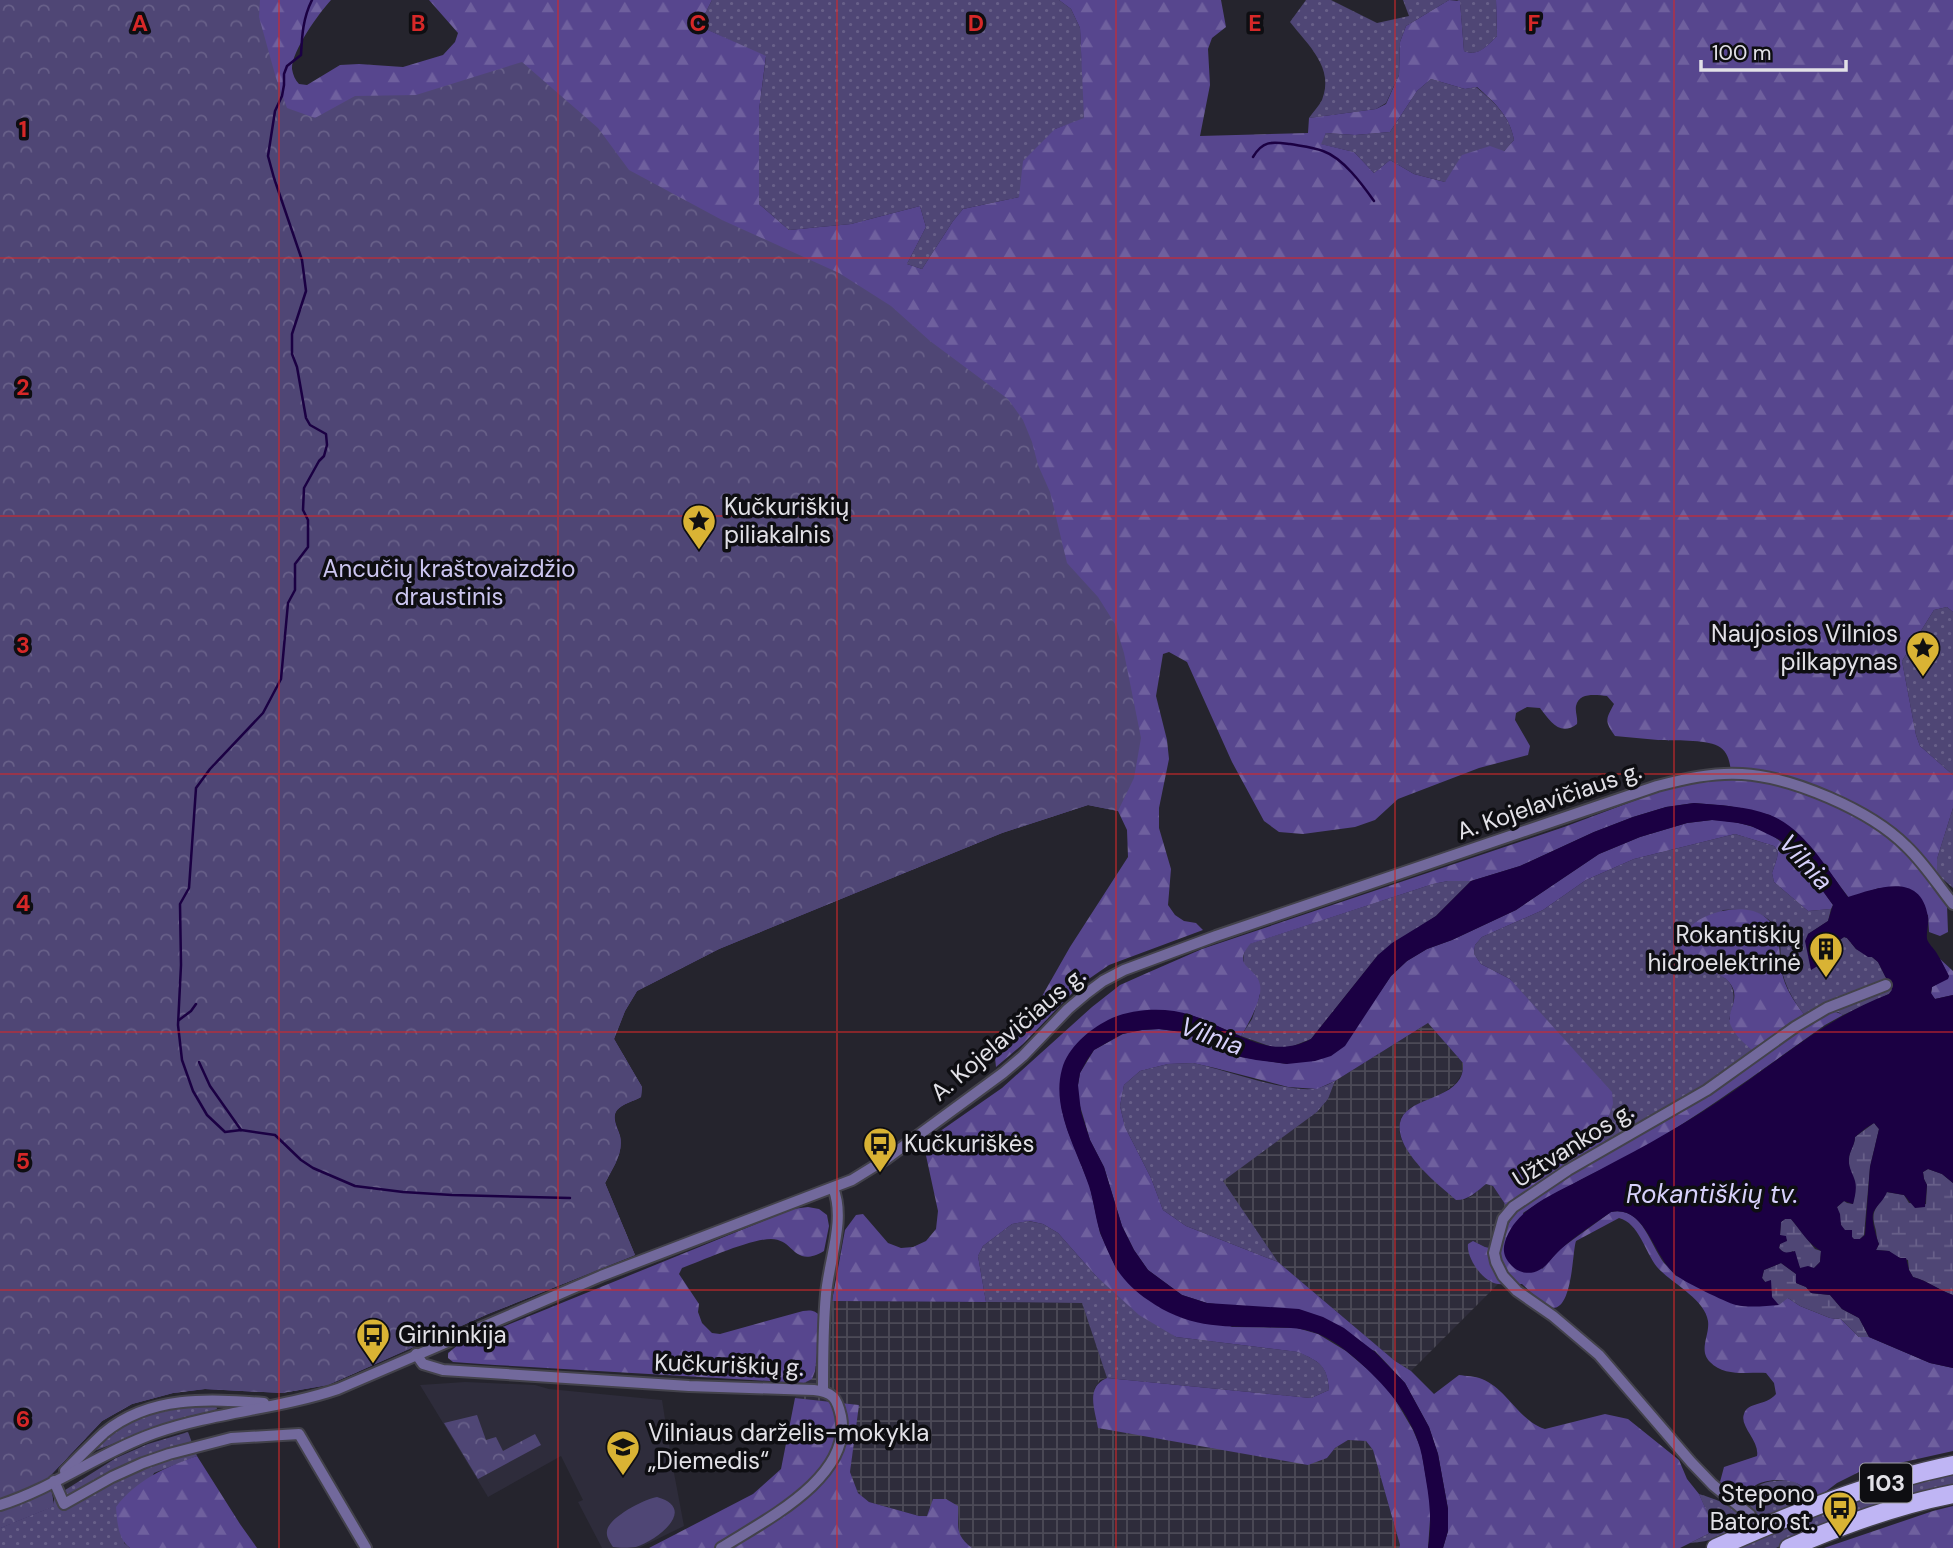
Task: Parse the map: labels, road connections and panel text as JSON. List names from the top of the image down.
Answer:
{
  "streets": {
    "main road": ["103"],
    "street": ["A. Kojelavičiaus g.", "Užtvankos g.", "Kučkuriškių g."]
  },
  "crossings": [
    ["A. Kojelavičiaus g.", "Kučkuriškių g."],
    ["Užtvankos g.", "103"]
  ],
  "water": ["Vilnia", "Rokantiškių tv."],
  "parks": ["Ancučių kraštovaizdžio draustinis"],
  "places": {
    "place": ["Kučkuriškių piliakalnis", "Naujosios Vilnios pilkapynas"],
    "building": ["Rokantiškių hidroelektrinė"],
    "bus stop": ["Kučkuriškės", "Girininkija", "Stepono Batoro st."],
    "school or university": ["Vilniaus darželis-mokykla „Diemedis“"]
  },
  "scale_bar": "100 m",
  "grid": {
    "columns": [
      "A",
      "B",
      "C",
      "D",
      "E",
      "F"
    ],
    "rows": [
      "1",
      "2",
      "3",
      "4",
      "5",
      "6"
    ]
  }
}
